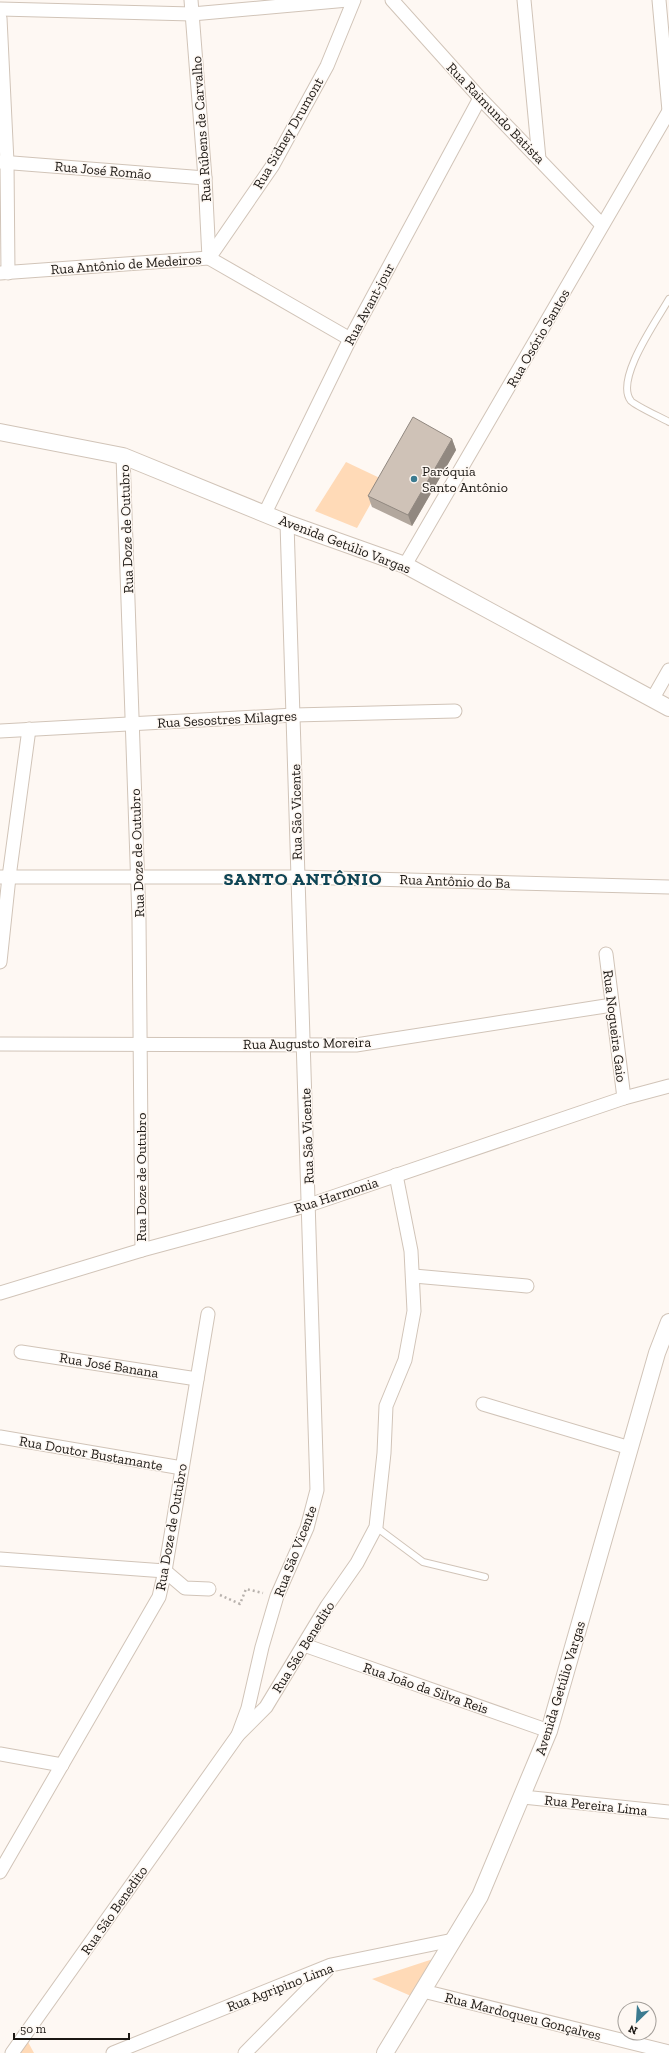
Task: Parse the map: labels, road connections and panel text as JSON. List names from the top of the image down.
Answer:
{
  "streets": {
    "street": [
      "Rua Raimundo Batista",
      "Rua Rúbens de Carvalho",
      "Rua Sidney Drumont",
      "Rua José Romão",
      "Rua Antônio de Medeiros",
      "Rua Avant-jour",
      "Rua Osório Santos",
      "Rua Doze de Outubro",
      "Avenida Getúlio Vargas",
      "Rua Sesostres Milagres",
      "Rua São Vicente",
      "Rua Antônio do Ba",
      "Rua Nogueira Gaio",
      "Rua Augusto Moreira",
      "Rua Harmonia",
      "Rua José Banana",
      "Rua Doutor Bustamante",
      "Rua São Benedito",
      "Rua João da Silva Reis",
      "Rua Pereira Lima",
      "Rua Agripino Lima",
      "Rua Mardoqueu Gonçalves"
    ]
  },
  "crossings": [
    ["Rua Raimundo Batista", "Rua Avant-jour"],
    ["Rua Raimundo Batista", "Rua Osório Santos"],
    ["Rua Rúbens de Carvalho", "Rua Sidney Drumont"],
    ["Rua Rúbens de Carvalho", "Rua José Romão"],
    ["Rua Rúbens de Carvalho", "Rua Antônio de Medeiros"],
    ["Rua Sidney Drumont", "Rua Antônio de Medeiros"],
    ["Rua Antônio de Medeiros", "Rua Avant-jour"],
    ["Rua Avant-jour", "Avenida Getúlio Vargas"],
    ["Rua Osório Santos", "Avenida Getúlio Vargas"],
    ["Rua Doze de Outubro", "Avenida Getúlio Vargas"],
    ["Rua Doze de Outubro", "Rua Sesostres Milagres"],
    ["Rua Doze de Outubro", "Rua Antônio do Ba"],
    ["Rua Doze de Outubro", "Rua Augusto Moreira"],
    ["Rua Doze de Outubro", "Rua Harmonia"],
    ["Rua Doze de Outubro", "Rua José Banana"],
    ["Rua Doze de Outubro", "Rua Doutor Bustamante"],
    ["Avenida Getúlio Vargas", "Rua São Vicente"],
    ["Avenida Getúlio Vargas", "Rua João da Silva Reis"],
    ["Avenida Getúlio Vargas", "Rua Pereira Lima"],
    ["Avenida Getúlio Vargas", "Rua Agripino Lima"],
    ["Avenida Getúlio Vargas", "Rua Mardoqueu Gonçalves"],
    ["Rua Sesostres Milagres", "Rua São Vicente"],
    ["Rua São Vicente", "Rua Antônio do Ba"],
    ["Rua São Vicente", "Rua Augusto Moreira"],
    ["Rua São Vicente", "Rua Harmonia"],
    ["Rua São Vicente", "Rua São Benedito"],
    ["Rua Nogueira Gaio", "Rua Augusto Moreira"],
    ["Rua Nogueira Gaio", "Rua Harmonia"],
    ["Rua Harmonia", "Rua São Benedito"],
    ["Rua São Benedito", "Rua João da Silva Reis"]
  ],
  "districts": ["SANTO ANTÔNIO"],
  "places": ["Paróquia Santo Antônio"],
  "scale_bar": "50 m",
  "north": "bottom left"
}
